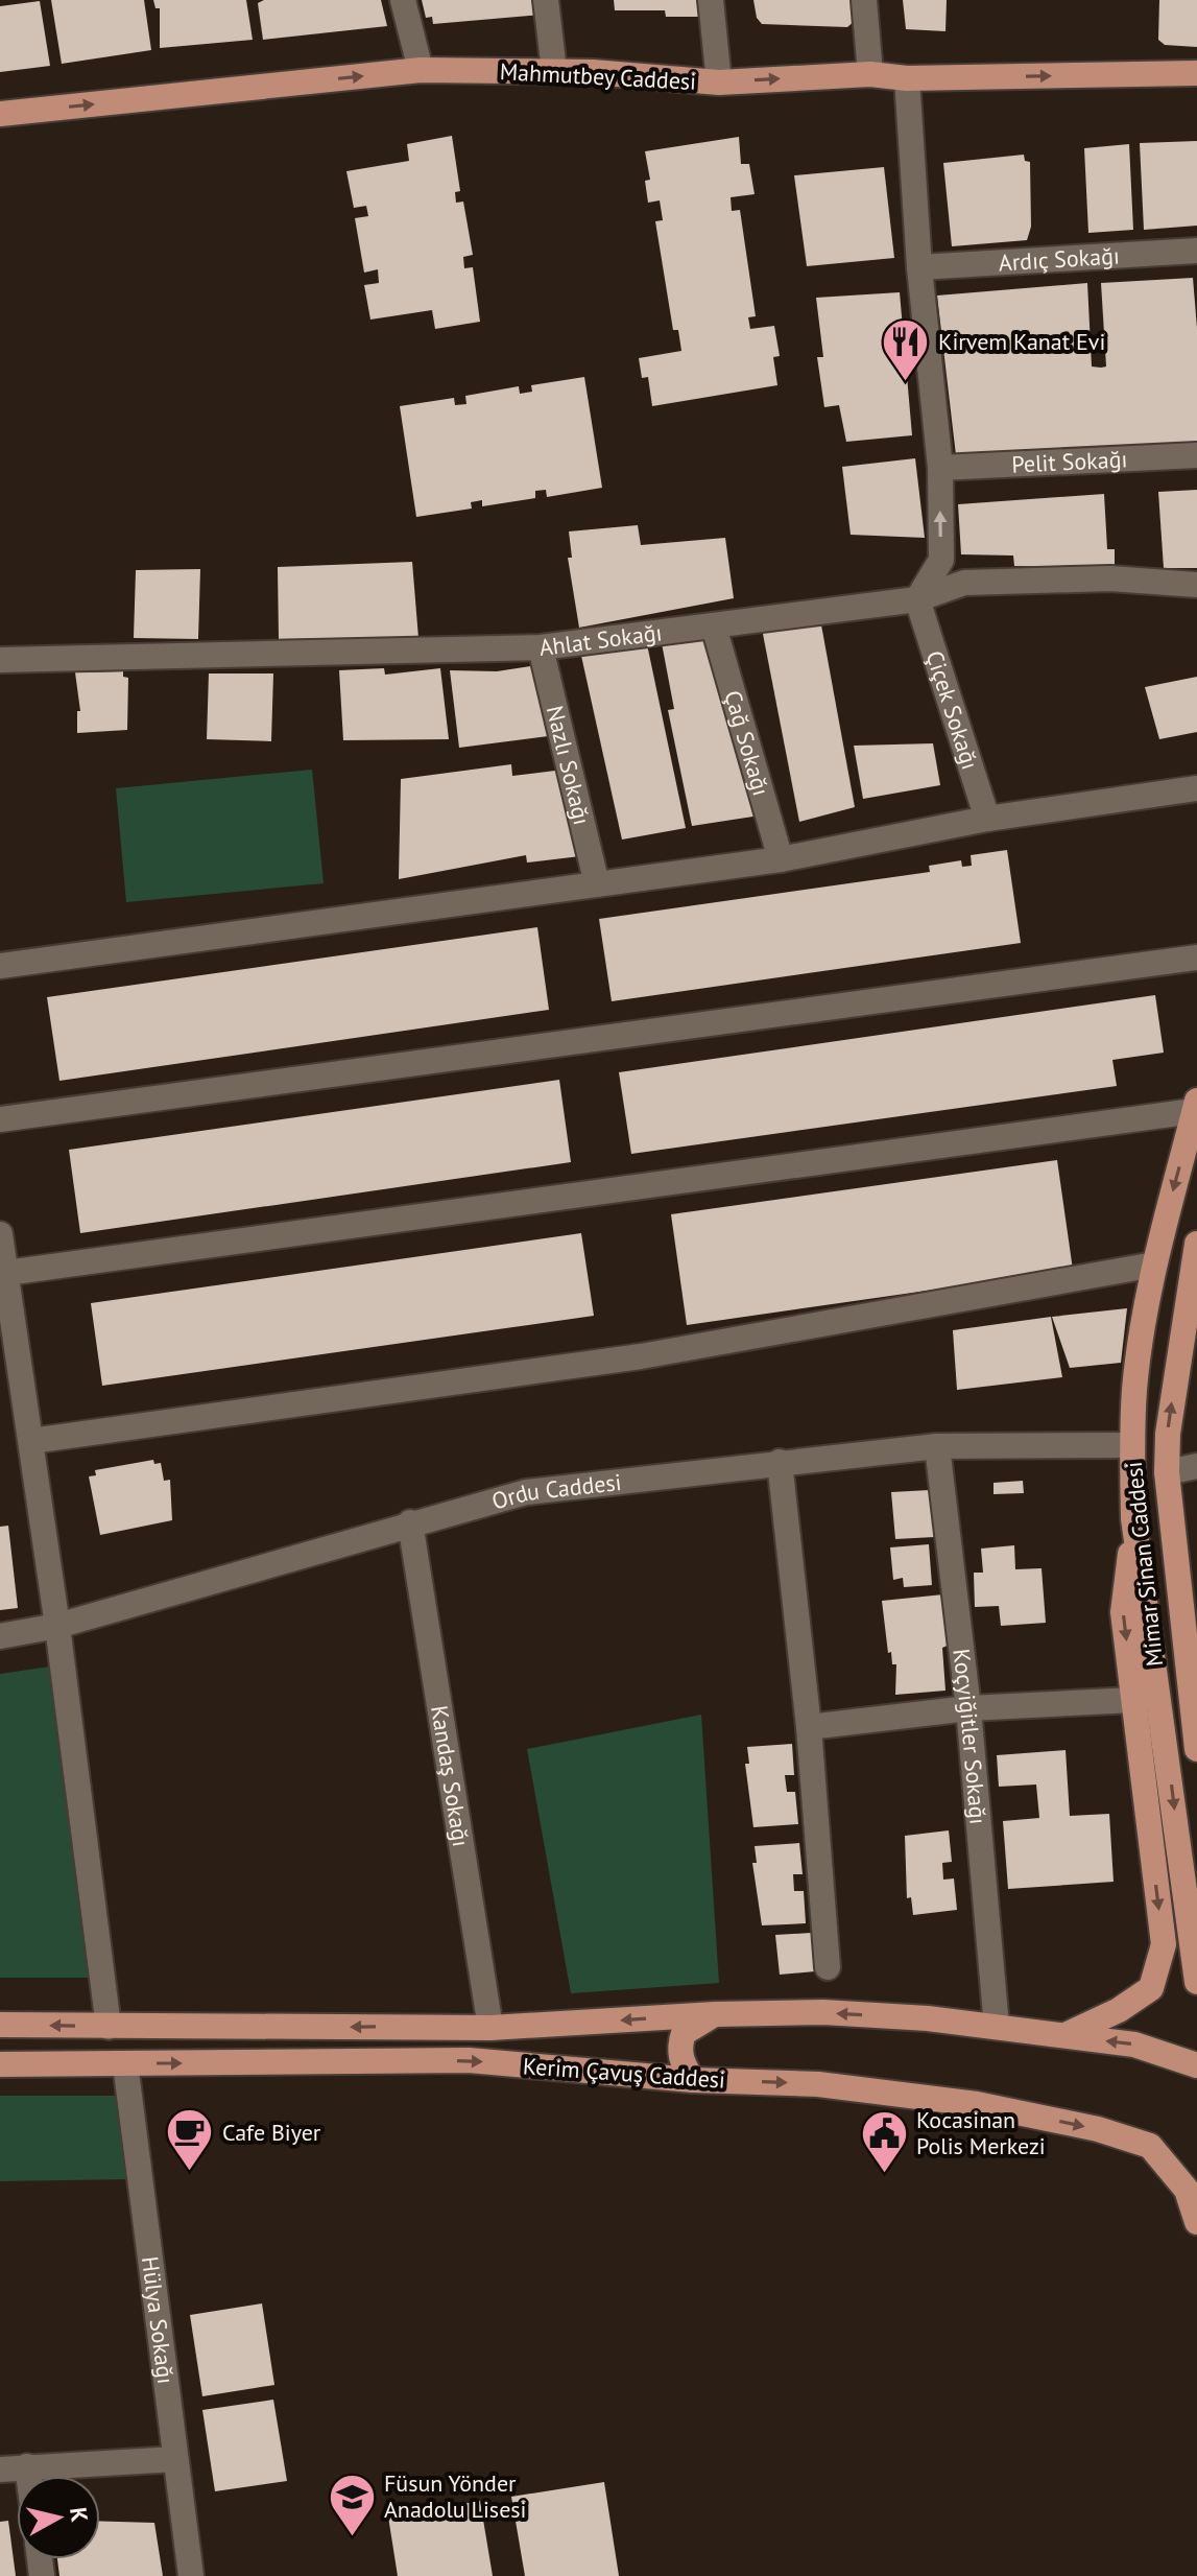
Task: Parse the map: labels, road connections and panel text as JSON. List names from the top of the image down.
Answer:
{
  "streets": {
    "main road": ["Mahmutbey Caddesi", "Mimar Sinan Caddesi", "Kerim Çavuş Caddesi"],
    "street": [
      "Ardıç Sokağı",
      "Pelit Sokağı",
      "Ahlat Sokağı",
      "Çiçek Sokağı",
      "Çağ Sokağı",
      "Nazlı Sokağı",
      "Ordu Caddesi",
      "Koçyiğitler Sokağı",
      "Kandaş Sokağı",
      "Hülya Sokağı"
    ]
  },
  "crossings": [
    ["Ahlat Sokağı", "Çiçek Sokağı"],
    ["Ahlat Sokağı", "Çağ Sokağı"],
    ["Ahlat Sokağı", "Nazlı Sokağı"],
    ["Ordu Caddesi", "Mimar Sinan Caddesi"],
    ["Ordu Caddesi", "Koçyiğitler Sokağı"],
    ["Ordu Caddesi", "Kandaş Sokağı"],
    ["Koçyiğitler Sokağı", "Kerim Çavuş Caddesi"],
    ["Kandaş Sokağı", "Kerim Çavuş Caddesi"],
    ["Kerim Çavuş Caddesi", "Hülya Sokağı"]
  ],
  "one_way": ["Mahmutbey Caddesi"],
  "places": {
    "restaurant": ["Kirvem Kanat Evi"],
    "cafe": ["Cafe Biyer"],
    "public building": ["Kocasinan Polis Merkezi"],
    "school or university": ["Füsun Yönder Anadolu Lisesi"]
  },
  "north": "right"
}
